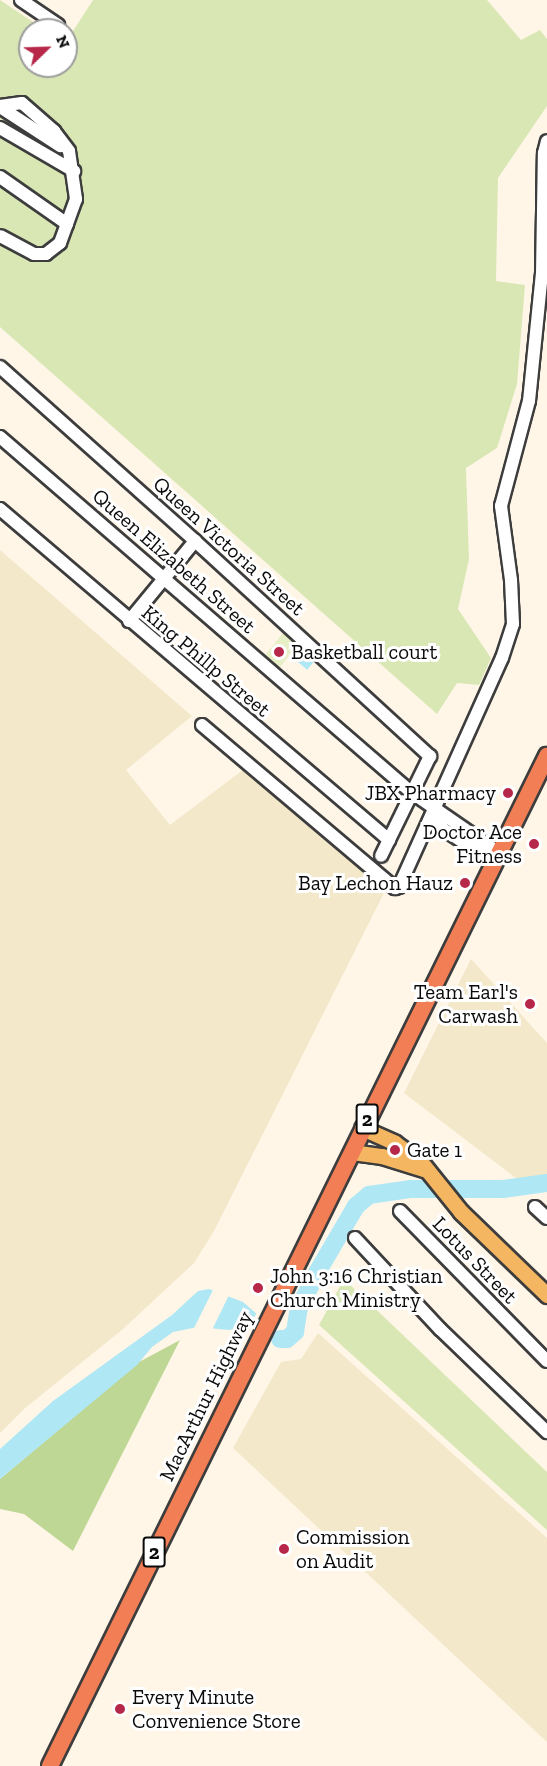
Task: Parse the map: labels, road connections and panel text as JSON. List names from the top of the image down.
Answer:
{
  "streets": {
    "highway": ["2", "MacArthur Highway"],
    "street": [
      "Queen Victoria Street",
      "Queen Elizabeth Street",
      "King Phillp Street",
      "Lotus Street"
    ]
  },
  "crossings": [
    ["Queen Victoria Street", "Queen Elizabeth Street"],
    ["Queen Elizabeth Street", "MacArthur Highway"]
  ],
  "places": [
    "Basketball court",
    "JBX Pharmacy",
    "Doctor Ace Fitness",
    "Bay Lechon Hauz",
    "Team Earl's Carwash",
    "Gate 1",
    "John 3:16 Christian Church Ministry",
    "Commission on Audit",
    "Every Minute Convenience Store"
  ],
  "north": "top right"
}
